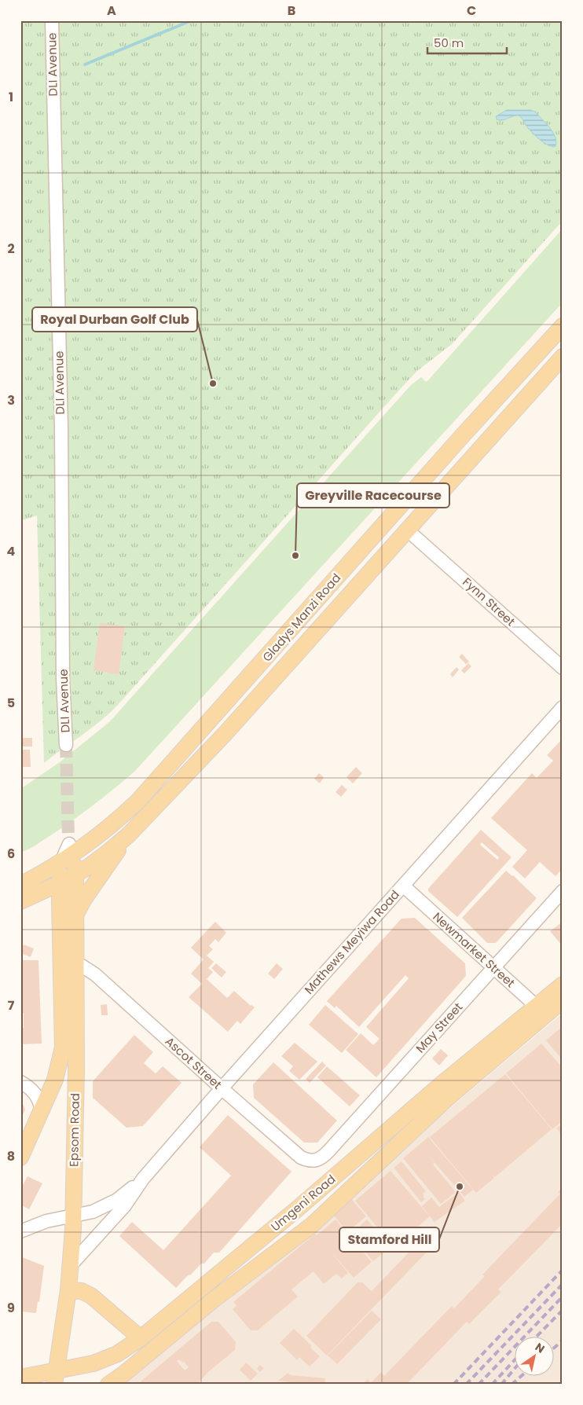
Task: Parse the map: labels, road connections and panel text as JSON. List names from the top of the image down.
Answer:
{
  "streets": {
    "main road": ["Gladys Manzi Road", "Epsom Road", "Umgeni Road"],
    "street": [
      "DLI Avenue",
      "Fynn Street",
      "Mathews Meyiwa Road",
      "Newmarket Street",
      "May Street",
      "Ascot Street"
    ]
  },
  "crossings": [
    ["Fynn Street", "Gladys Manzi Road"],
    ["Gladys Manzi Road", "Epsom Road"],
    ["Mathews Meyiwa Road", "Newmarket Street"],
    ["Mathews Meyiwa Road", "Ascot Street"],
    ["Mathews Meyiwa Road", "Epsom Road"],
    ["Newmarket Street", "May Street"],
    ["Newmarket Street", "Umgeni Road"],
    ["May Street", "Ascot Street"],
    ["Ascot Street", "Epsom Road"],
    ["Epsom Road", "Umgeni Road"]
  ],
  "places": ["Royal Durban Golf Club", "Greyville Racecourse", "Stamford Hill"],
  "scale_bar": "50 m",
  "north": "top right",
  "grid": {
    "columns": ["A", "B", "C"],
    "rows": [
      "1",
      "2",
      "3",
      "4",
      "5",
      "6",
      "7",
      "8",
      "9"
    ]
  }
}
